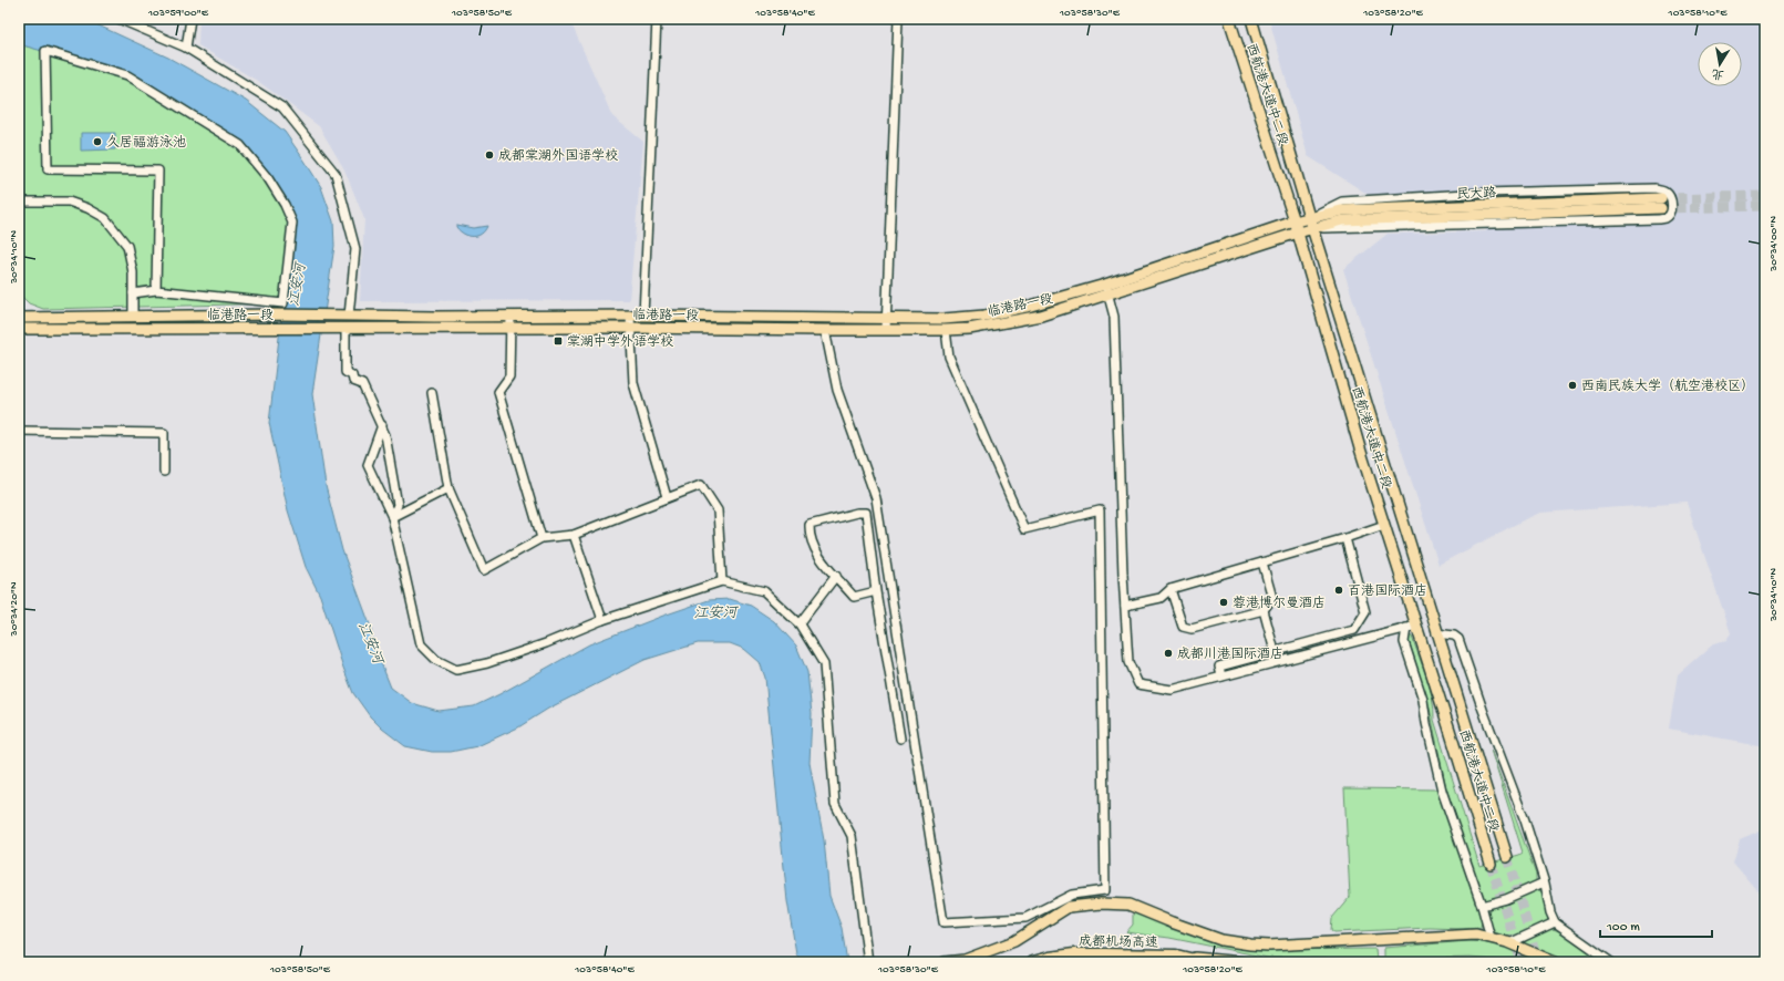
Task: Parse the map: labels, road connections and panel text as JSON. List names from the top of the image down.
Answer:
{
  "streets": {
    "highway": ["成都机场高速"],
    "main road": ["西航港大道中二段", "民大路", "临港路一段"]
  },
  "crossings": [
    ["西航港大道中二段", "民大路"],
    ["西航港大道中二段", "临港路一段"],
    ["民大路", "临港路一段"]
  ],
  "water": ["江安河"],
  "places": {
    "other": [
      "久居福游泳池",
      "成都棠湖外国语学校",
      "西南民族大学（航空港校区）",
      "百港国际酒店",
      "蓉港博尔曼酒店",
      "成都川港国际酒店"
    ],
    "transit": ["棠湖中学外语学校"]
  },
  "scale_bar": "100 m",
  "north": "bottom",
  "coordinates": [
    "103°59'00\"E",
    "103°58'50\"E",
    "103°58'40\"E",
    "103°58'30\"E",
    "103°58'20\"E",
    "103°58'10\"E",
    "30°34'00\"N",
    "30°34'10\"N",
    "30°34'20\"N"
  ]
}
